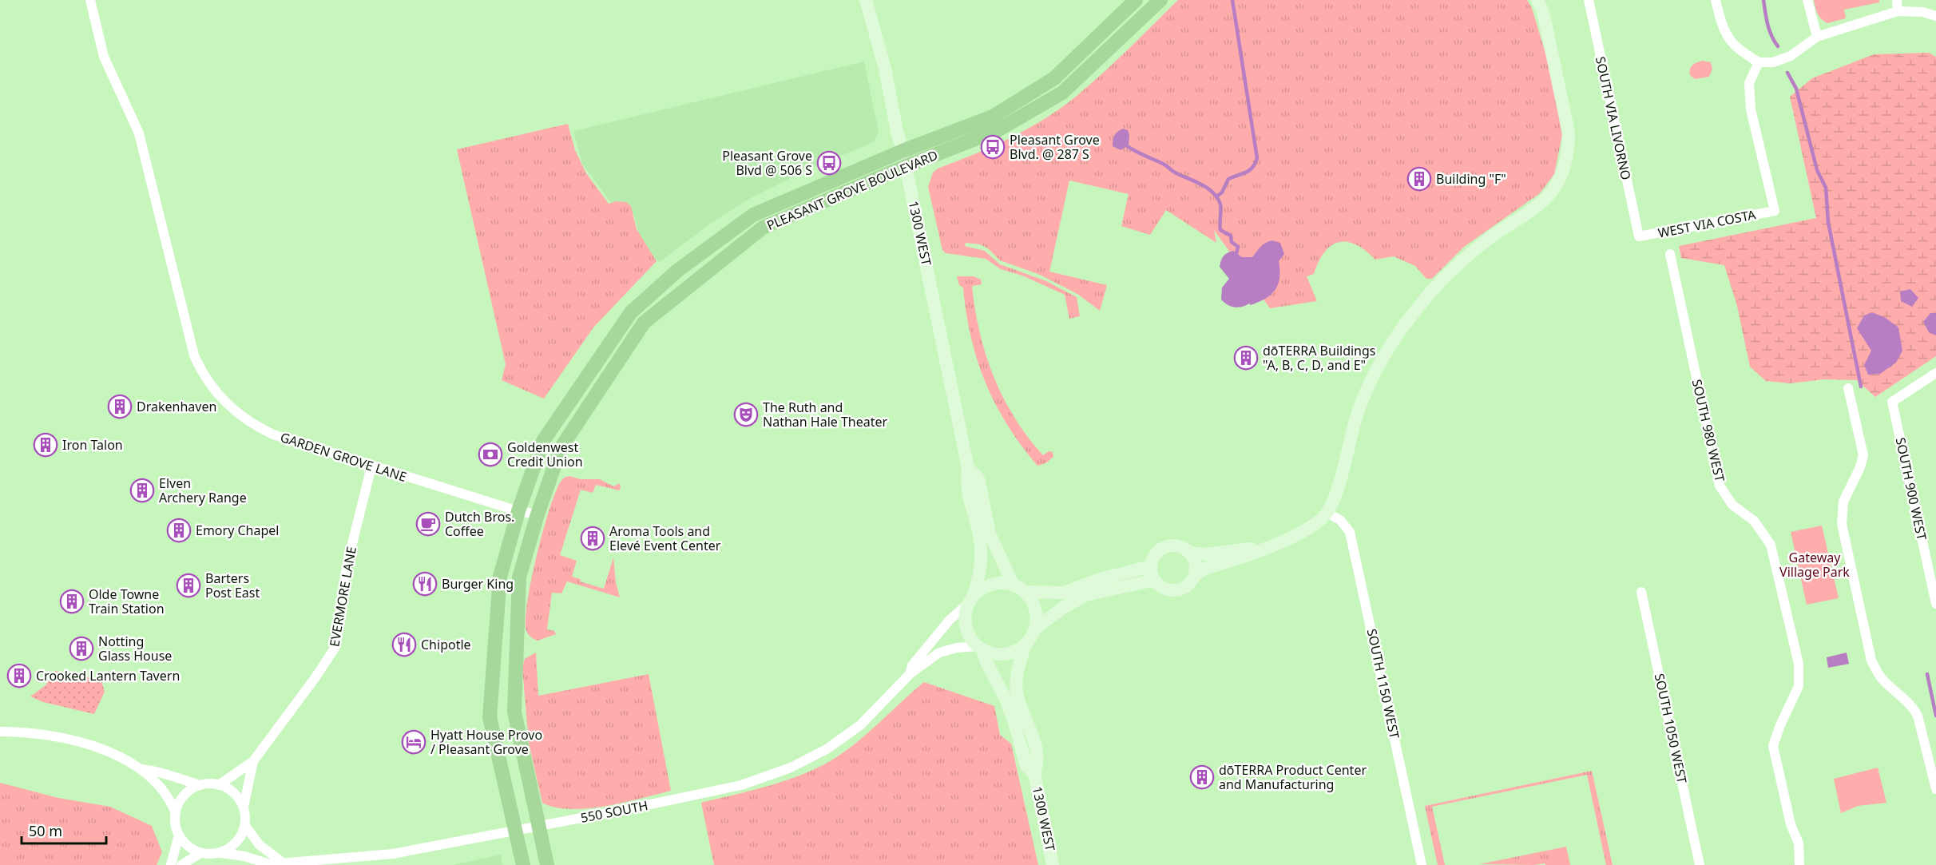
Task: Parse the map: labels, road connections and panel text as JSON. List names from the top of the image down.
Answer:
{
  "streets": {
    "main road": ["PLEASANT GROVE BOULEVARD"],
    "street": [
      "SOUTH VIA LIVORNO",
      "WEST VIA COSTA",
      "1300 WEST",
      "SOUTH 980 WEST",
      "GARDEN GROVE LANE",
      "SOUTH 900 WEST",
      "EVERMORE LANE",
      "SOUTH 1150 WEST",
      "SOUTH 1050 WEST",
      "550 SOUTH"
    ]
  },
  "crossings": [
    ["SOUTH VIA LIVORNO", "WEST VIA COSTA"],
    ["PLEASANT GROVE BOULEVARD", "1300 WEST"],
    ["PLEASANT GROVE BOULEVARD", "GARDEN GROVE LANE"],
    ["PLEASANT GROVE BOULEVARD", "550 SOUTH"],
    ["GARDEN GROVE LANE", "EVERMORE LANE"]
  ],
  "parks": ["Gateway Village Park"],
  "places": {
    "bus stop": ["Pleasant Grove Blvd. @ 287 S", "Pleasant Grove Blvd @ 506 S"],
    "building": [
      "Building \"F\"",
      "dōTERRA Buildings \"A, B, C, D, and E\"",
      "Drakenhaven",
      "Iron Talon",
      "Elven Archery Range",
      "Emory Chapel",
      "Aroma Tools and Elevé Event Center",
      "Barters Post East",
      "Olde Towne Train Station",
      "Notting Glass House",
      "Crooked Lantern Tavern",
      "dōTERRA Product Center and Manufacturing"
    ],
    "theatre": ["The Ruth and Nathan Hale Theater"],
    "bank": ["Goldenwest Credit Union"],
    "cafe": ["Dutch Bros. Coffee"],
    "restaurant": ["Burger King", "Chipotle"],
    "hotel": ["Hyatt House Provo / Pleasant Grove"]
  },
  "scale_bar": "50 m"
}
